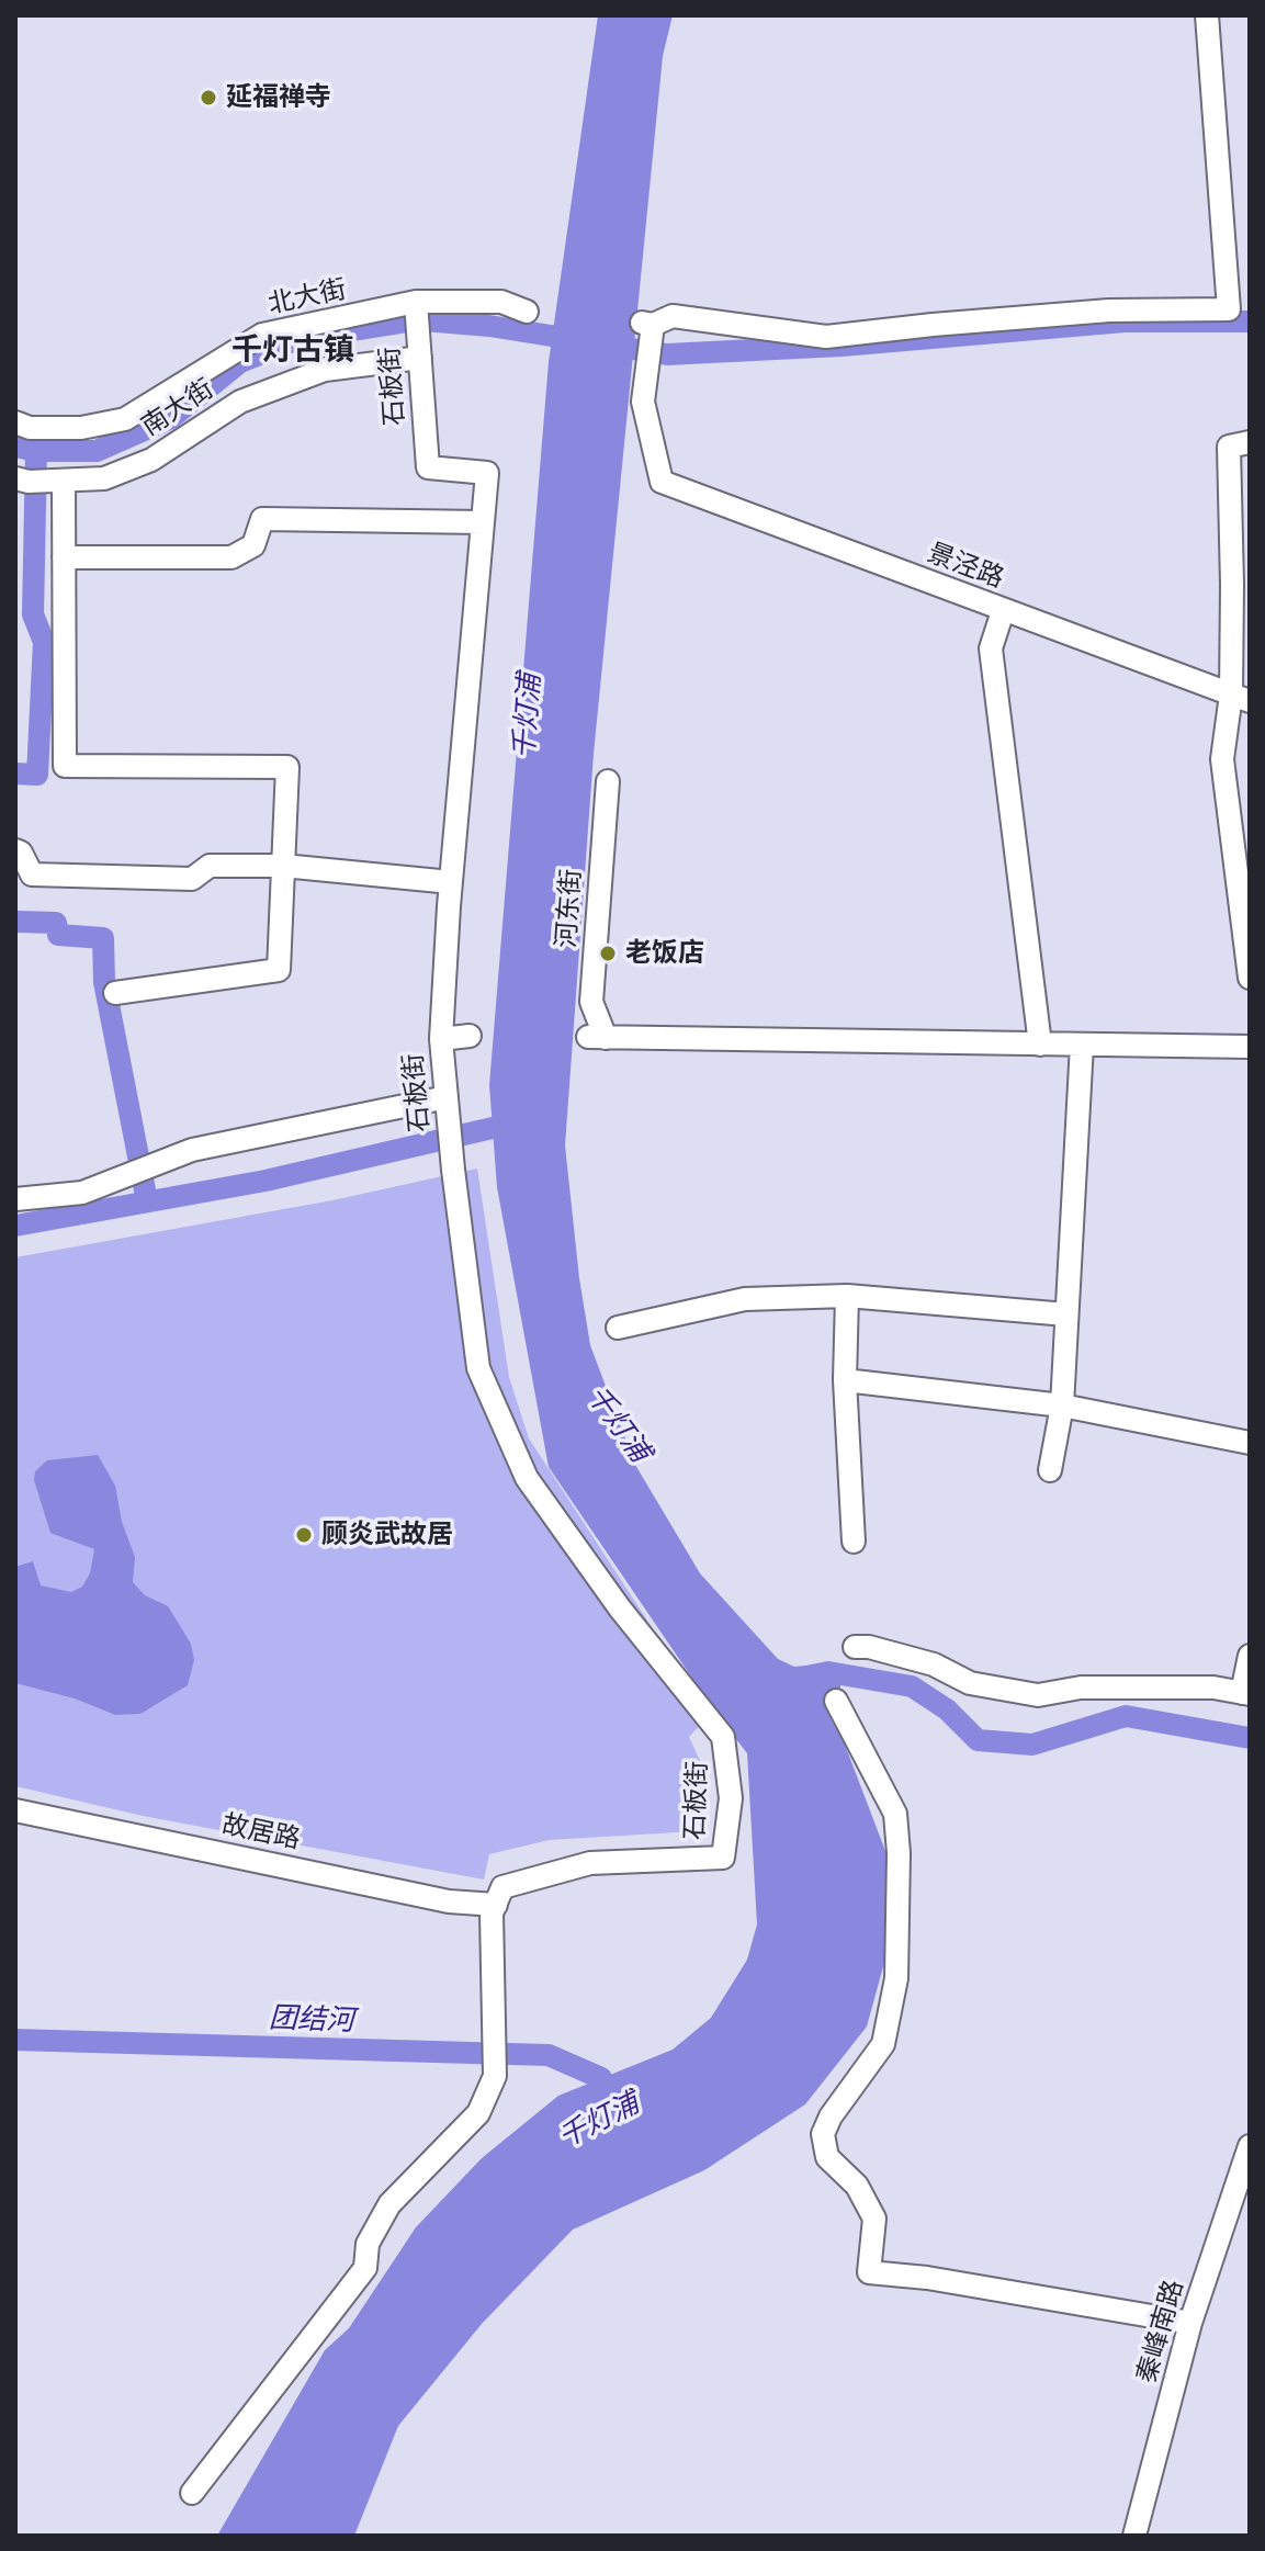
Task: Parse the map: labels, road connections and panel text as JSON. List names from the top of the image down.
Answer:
{
  "streets": {
    "street": [
      "北大街",
      "石板街",
      "南大街",
      "景泾路",
      "河东街",
      "故居路",
      "秦峰南路"
    ]
  },
  "crossings": [
    ["北大街", "石板街"],
    ["石板街", "南大街"],
    ["石板街", "故居路"]
  ],
  "districts": ["千灯古镇"],
  "water": ["千灯浦", "团结河"],
  "places": ["延福禅寺", "老饭店", "顾炎武故居"]
}
